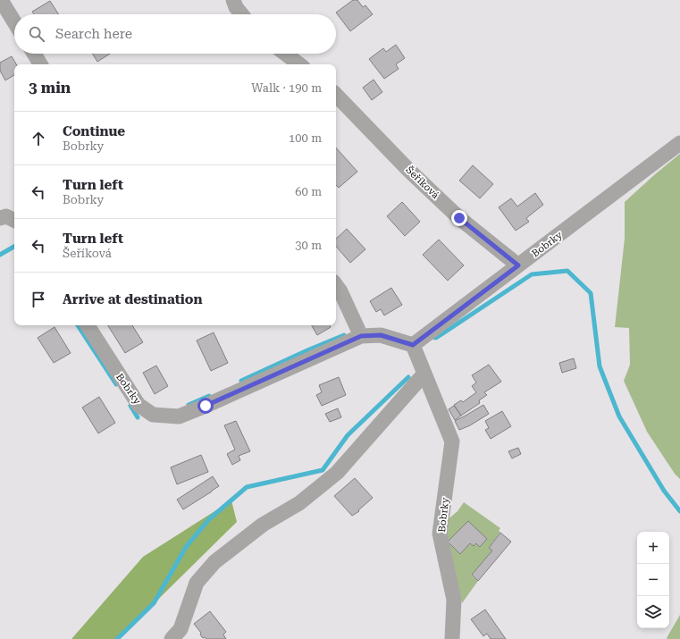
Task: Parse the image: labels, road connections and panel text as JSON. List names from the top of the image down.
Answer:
{
  "streets": {
    "street": ["Šeříková", "Bobrky"]
  },
  "crossings": [
    ["Šeříková", "Bobrky"]
  ],
  "page": {
    "search": "Search here",
    "heading": ["3 min", "Walk · 190 m"],
    "list": [
      ["Continue", "Bobrky", "100 m"],
      ["Turn left", "Bobrky", "60 m"],
      ["Turn left", "Šeříková", "30 m"],
      "Arrive at destination"
    ],
    "map_buttons": ["+", "−"]
  }
}
